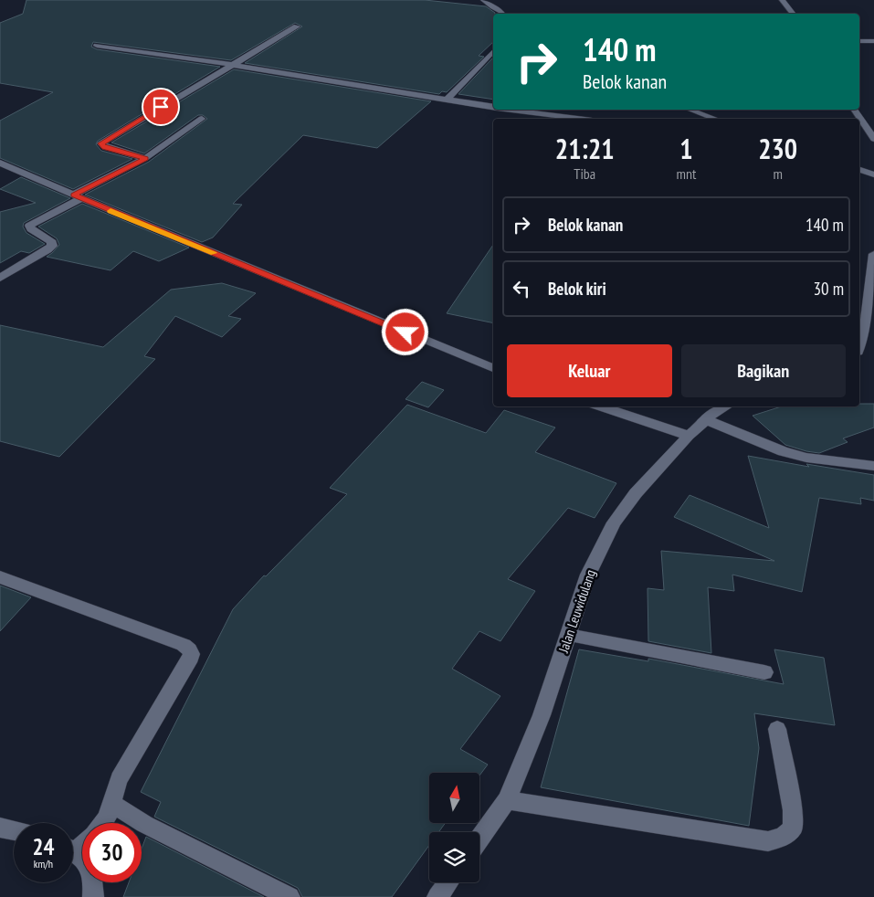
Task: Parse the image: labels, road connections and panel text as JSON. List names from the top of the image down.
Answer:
{
  "streets": {
    "street": ["Jalan Leuwidulang"]
  },
  "north": "top",
  "page": {
    "turn": ["140 m", "Belok kanan"],
    "eta": [
      "21:21",
      "Tiba",
      "1",
      "mnt",
      "230",
      "m"
    ],
    "list": [
      {
        "name": "Belok kanan",
        "value": "140 m"
      },
      {
        "name": "Belok kiri",
        "value": "30 m"
      }
    ],
    "buttons": ["Keluar", "Bagikan"],
    "speed": "24 km/h",
    "limit": "30"
  }
}
